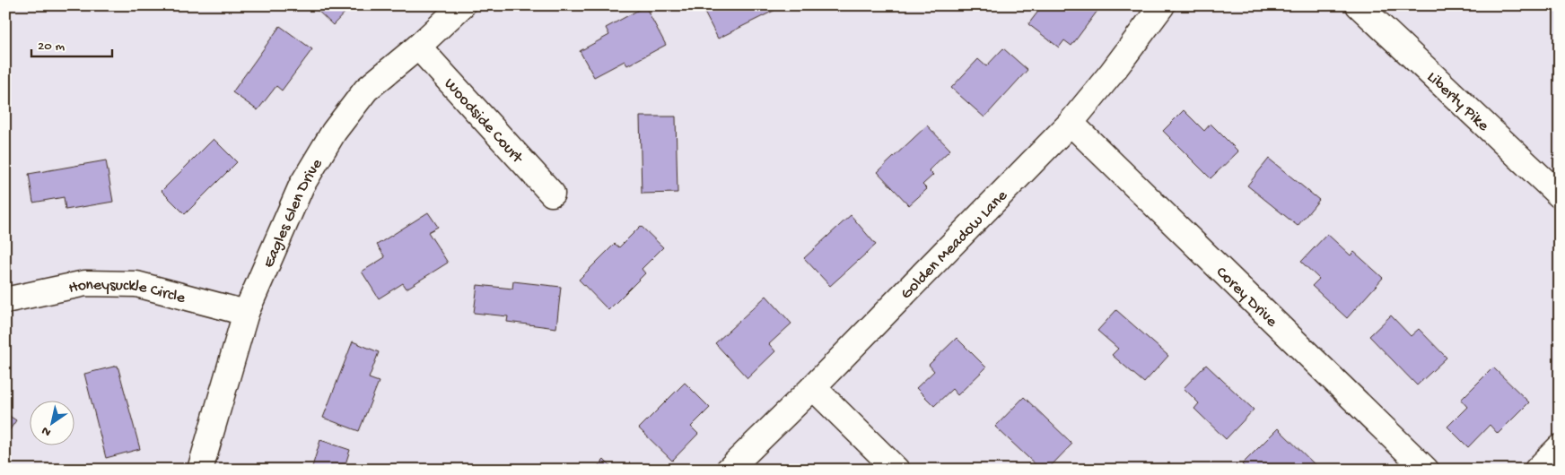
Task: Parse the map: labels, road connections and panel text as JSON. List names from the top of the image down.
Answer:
{
  "streets": {
    "street": [
      "Liberty Pike",
      "Woodside Court",
      "Eagles Glen Drive",
      "Golden Meadow Lane",
      "Honeysuckle Circle",
      "Corey Drive"
    ]
  },
  "crossings": [
    ["Woodside Court", "Eagles Glen Drive"],
    ["Eagles Glen Drive", "Honeysuckle Circle"],
    ["Golden Meadow Lane", "Corey Drive"]
  ],
  "scale_bar": "20 m",
  "north": "bottom left"
}
